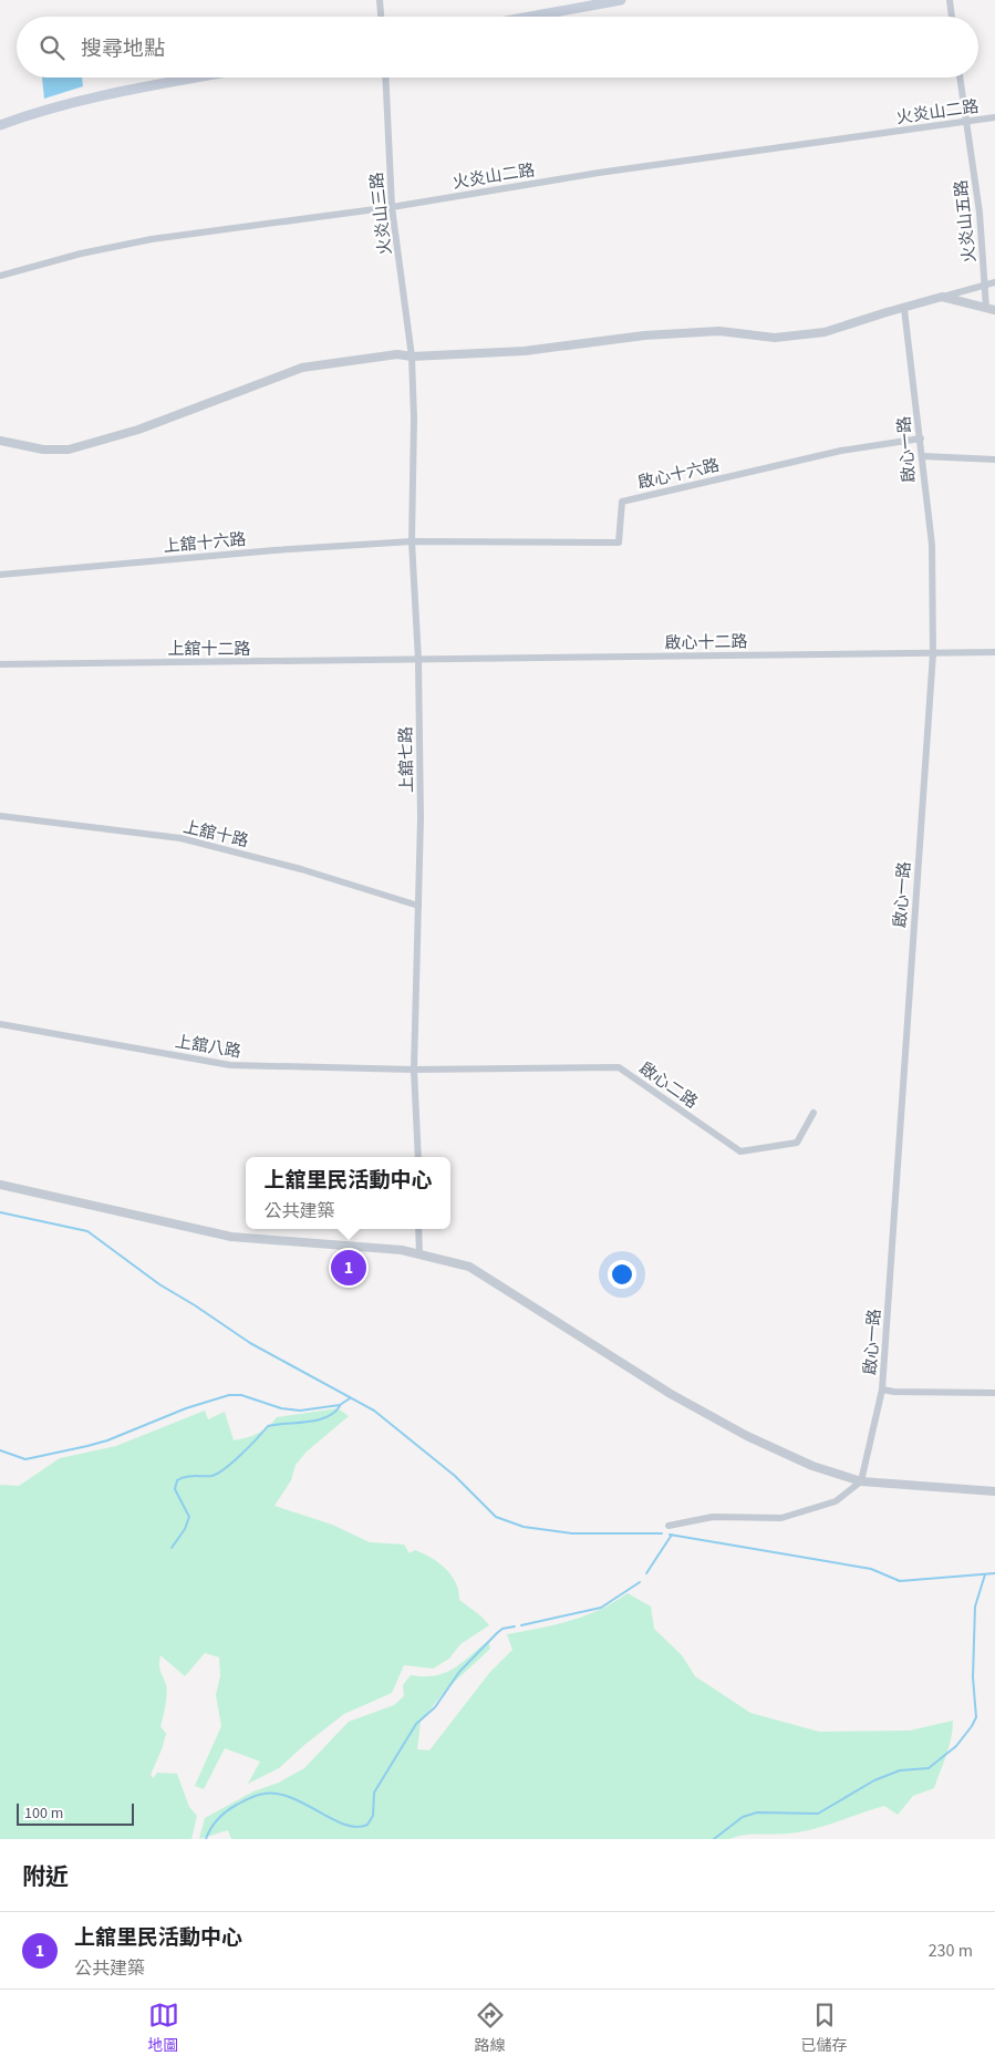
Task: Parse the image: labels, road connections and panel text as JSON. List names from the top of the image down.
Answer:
{
  "streets": {
    "street": [
      "火炎山二路",
      "火炎山三路",
      "火炎山五路",
      "啟心一路",
      "啟心十六路",
      "上舘十六路",
      "啟心十二路",
      "上舘十二路",
      "上舘七路",
      "上舘十路",
      "上舘八路",
      "啟心二路"
    ]
  },
  "crossings": [
    ["火炎山二路", "火炎山三路"],
    ["火炎山二路", "火炎山五路"],
    ["火炎山三路", "上舘七路"],
    ["啟心一路", "啟心十六路"],
    ["啟心一路", "啟心十二路"],
    ["啟心十六路", "上舘十六路"],
    ["啟心十六路", "上舘七路"],
    ["上舘十六路", "上舘七路"],
    ["啟心十二路", "上舘十二路"],
    ["啟心十二路", "上舘七路"],
    ["上舘十二路", "上舘七路"],
    ["上舘七路", "上舘十路"],
    ["上舘七路", "上舘八路"],
    ["上舘七路", "啟心二路"],
    ["上舘八路", "啟心二路"]
  ],
  "scale_bar": "100 m",
  "page": {
    "search": "搜尋地點",
    "popup": ["上舘里民活動中心", "公共建築"],
    "pins": "1",
    "scale": "100 m",
    "heading": "附近",
    "list": [
      {
        "mark": "1",
        "name": "上舘里民活動中心",
        "note": "公共建築",
        "value": "230 m"
      }
    ],
    "nav": ["地圖", "路線", "已儲存"]
  }
}
